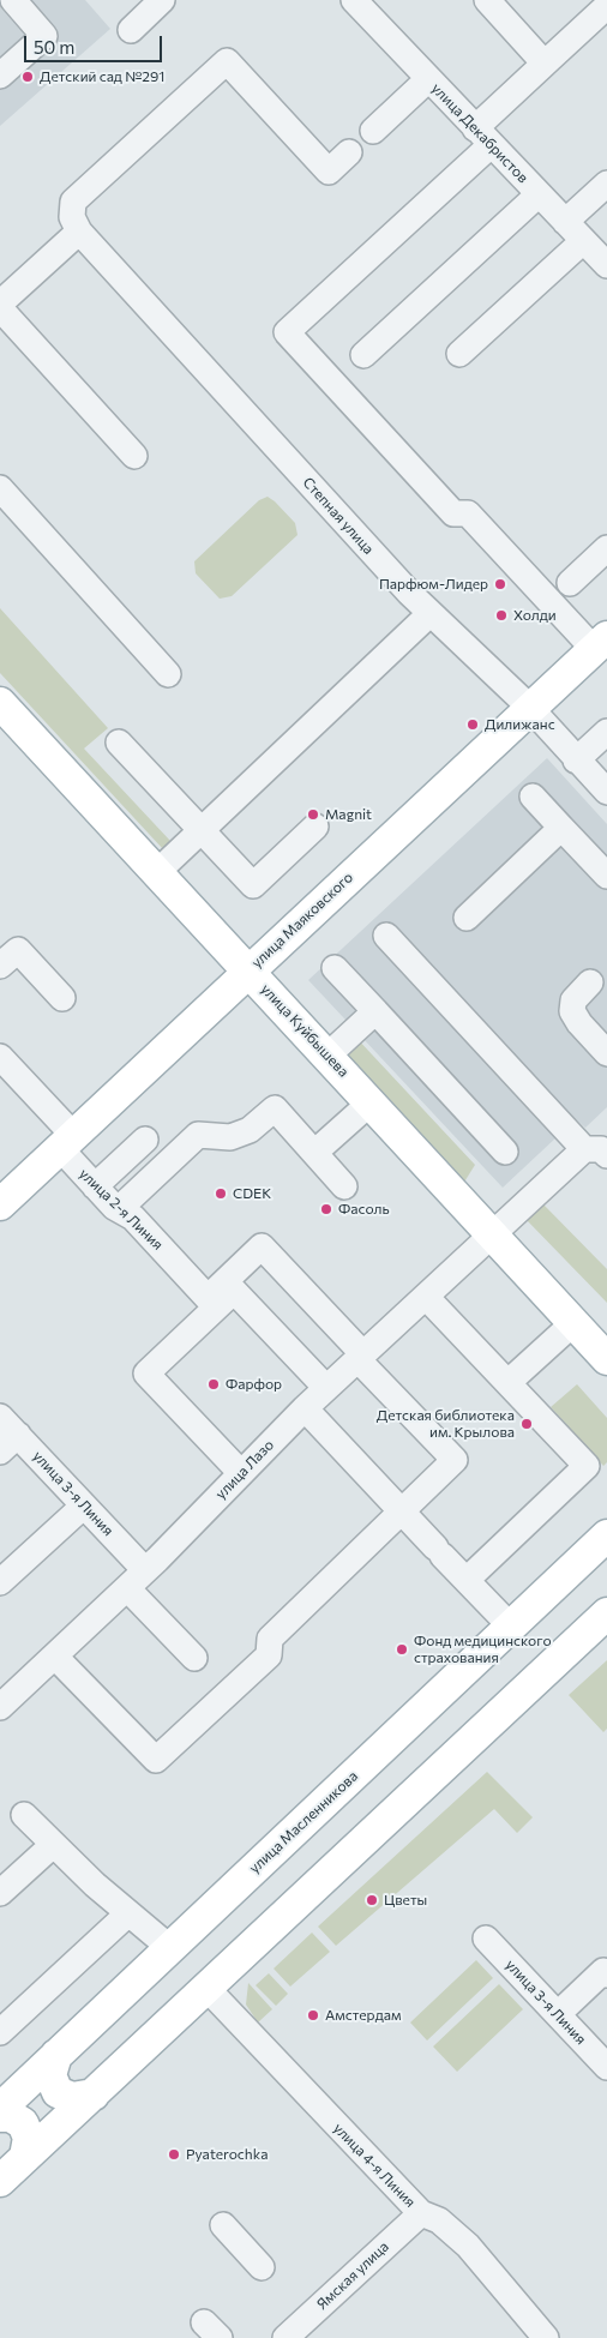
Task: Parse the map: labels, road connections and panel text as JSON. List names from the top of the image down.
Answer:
{
  "streets": {
    "main road": ["улица Маяковского", "улица Куйбышева", "улица Масленникова"],
    "street": [
      "улица Декабристов",
      "Степная улица",
      "улица 2-я Линия",
      "улица Лазо",
      "улица 3-я Линия",
      "улица 4-я Линия",
      "Ямская улица"
    ]
  },
  "crossings": [
    ["Степная улица", "улица Маяковского"],
    ["улица Маяковского", "улица Куйбышева"],
    ["улица Маяковского", "улица 2-я Линия"],
    ["улица Куйбышева", "улица Лазо"],
    ["улица 2-я Линия", "улица Лазо"],
    ["улица Лазо", "улица 3-я Линия"],
    ["улица 4-я Линия", "Ямская улица"]
  ],
  "places": [
    "Детский сад №291",
    "Парфюм-Лидер",
    "Холди",
    "Дилижанс",
    "Magnit",
    "CDEK",
    "Фасоль",
    "Фарфор",
    "Детская библиотека им. Крылова",
    "Фонд медицинского страхования",
    "Цветы",
    "Амстердам",
    "Pyaterochka"
  ],
  "scale_bar": "50 m"
}
